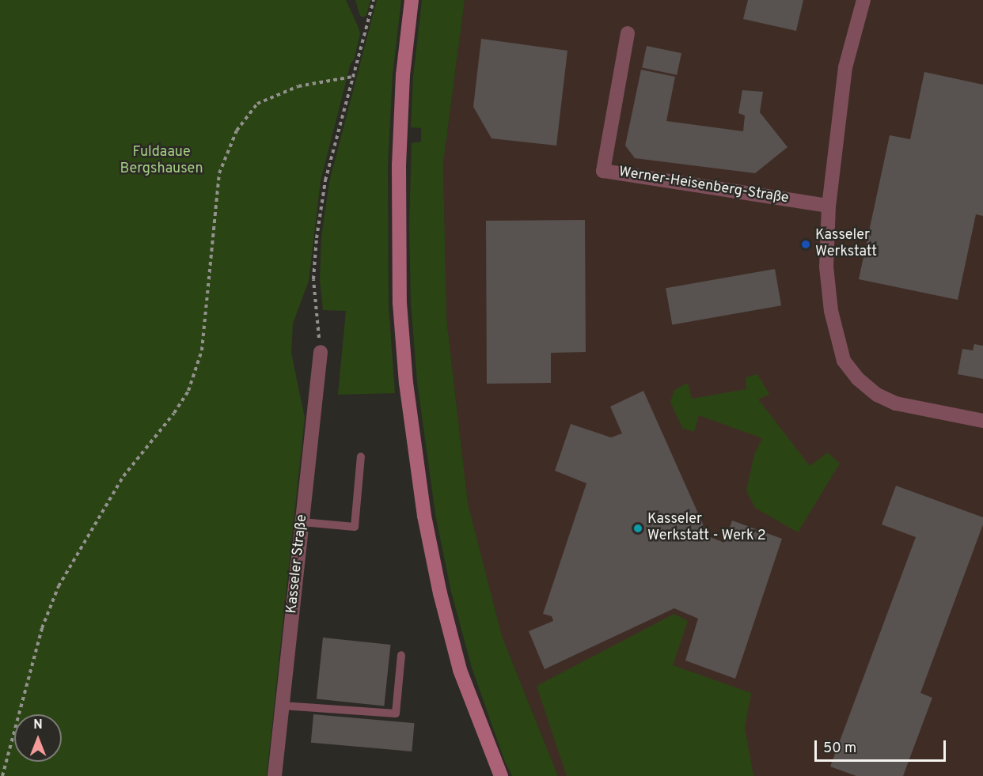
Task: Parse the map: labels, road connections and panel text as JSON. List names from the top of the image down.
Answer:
{
  "streets": {
    "street": ["Werner-Heisenberg-Straße", "Kasseler Straße"]
  },
  "parks": ["Fuldaaue Bergshausen"],
  "places": ["Kasseler Werkstatt", "Kasseler Werkstatt - Werk 2"],
  "scale_bar": "50 m",
  "north": "top"
}
